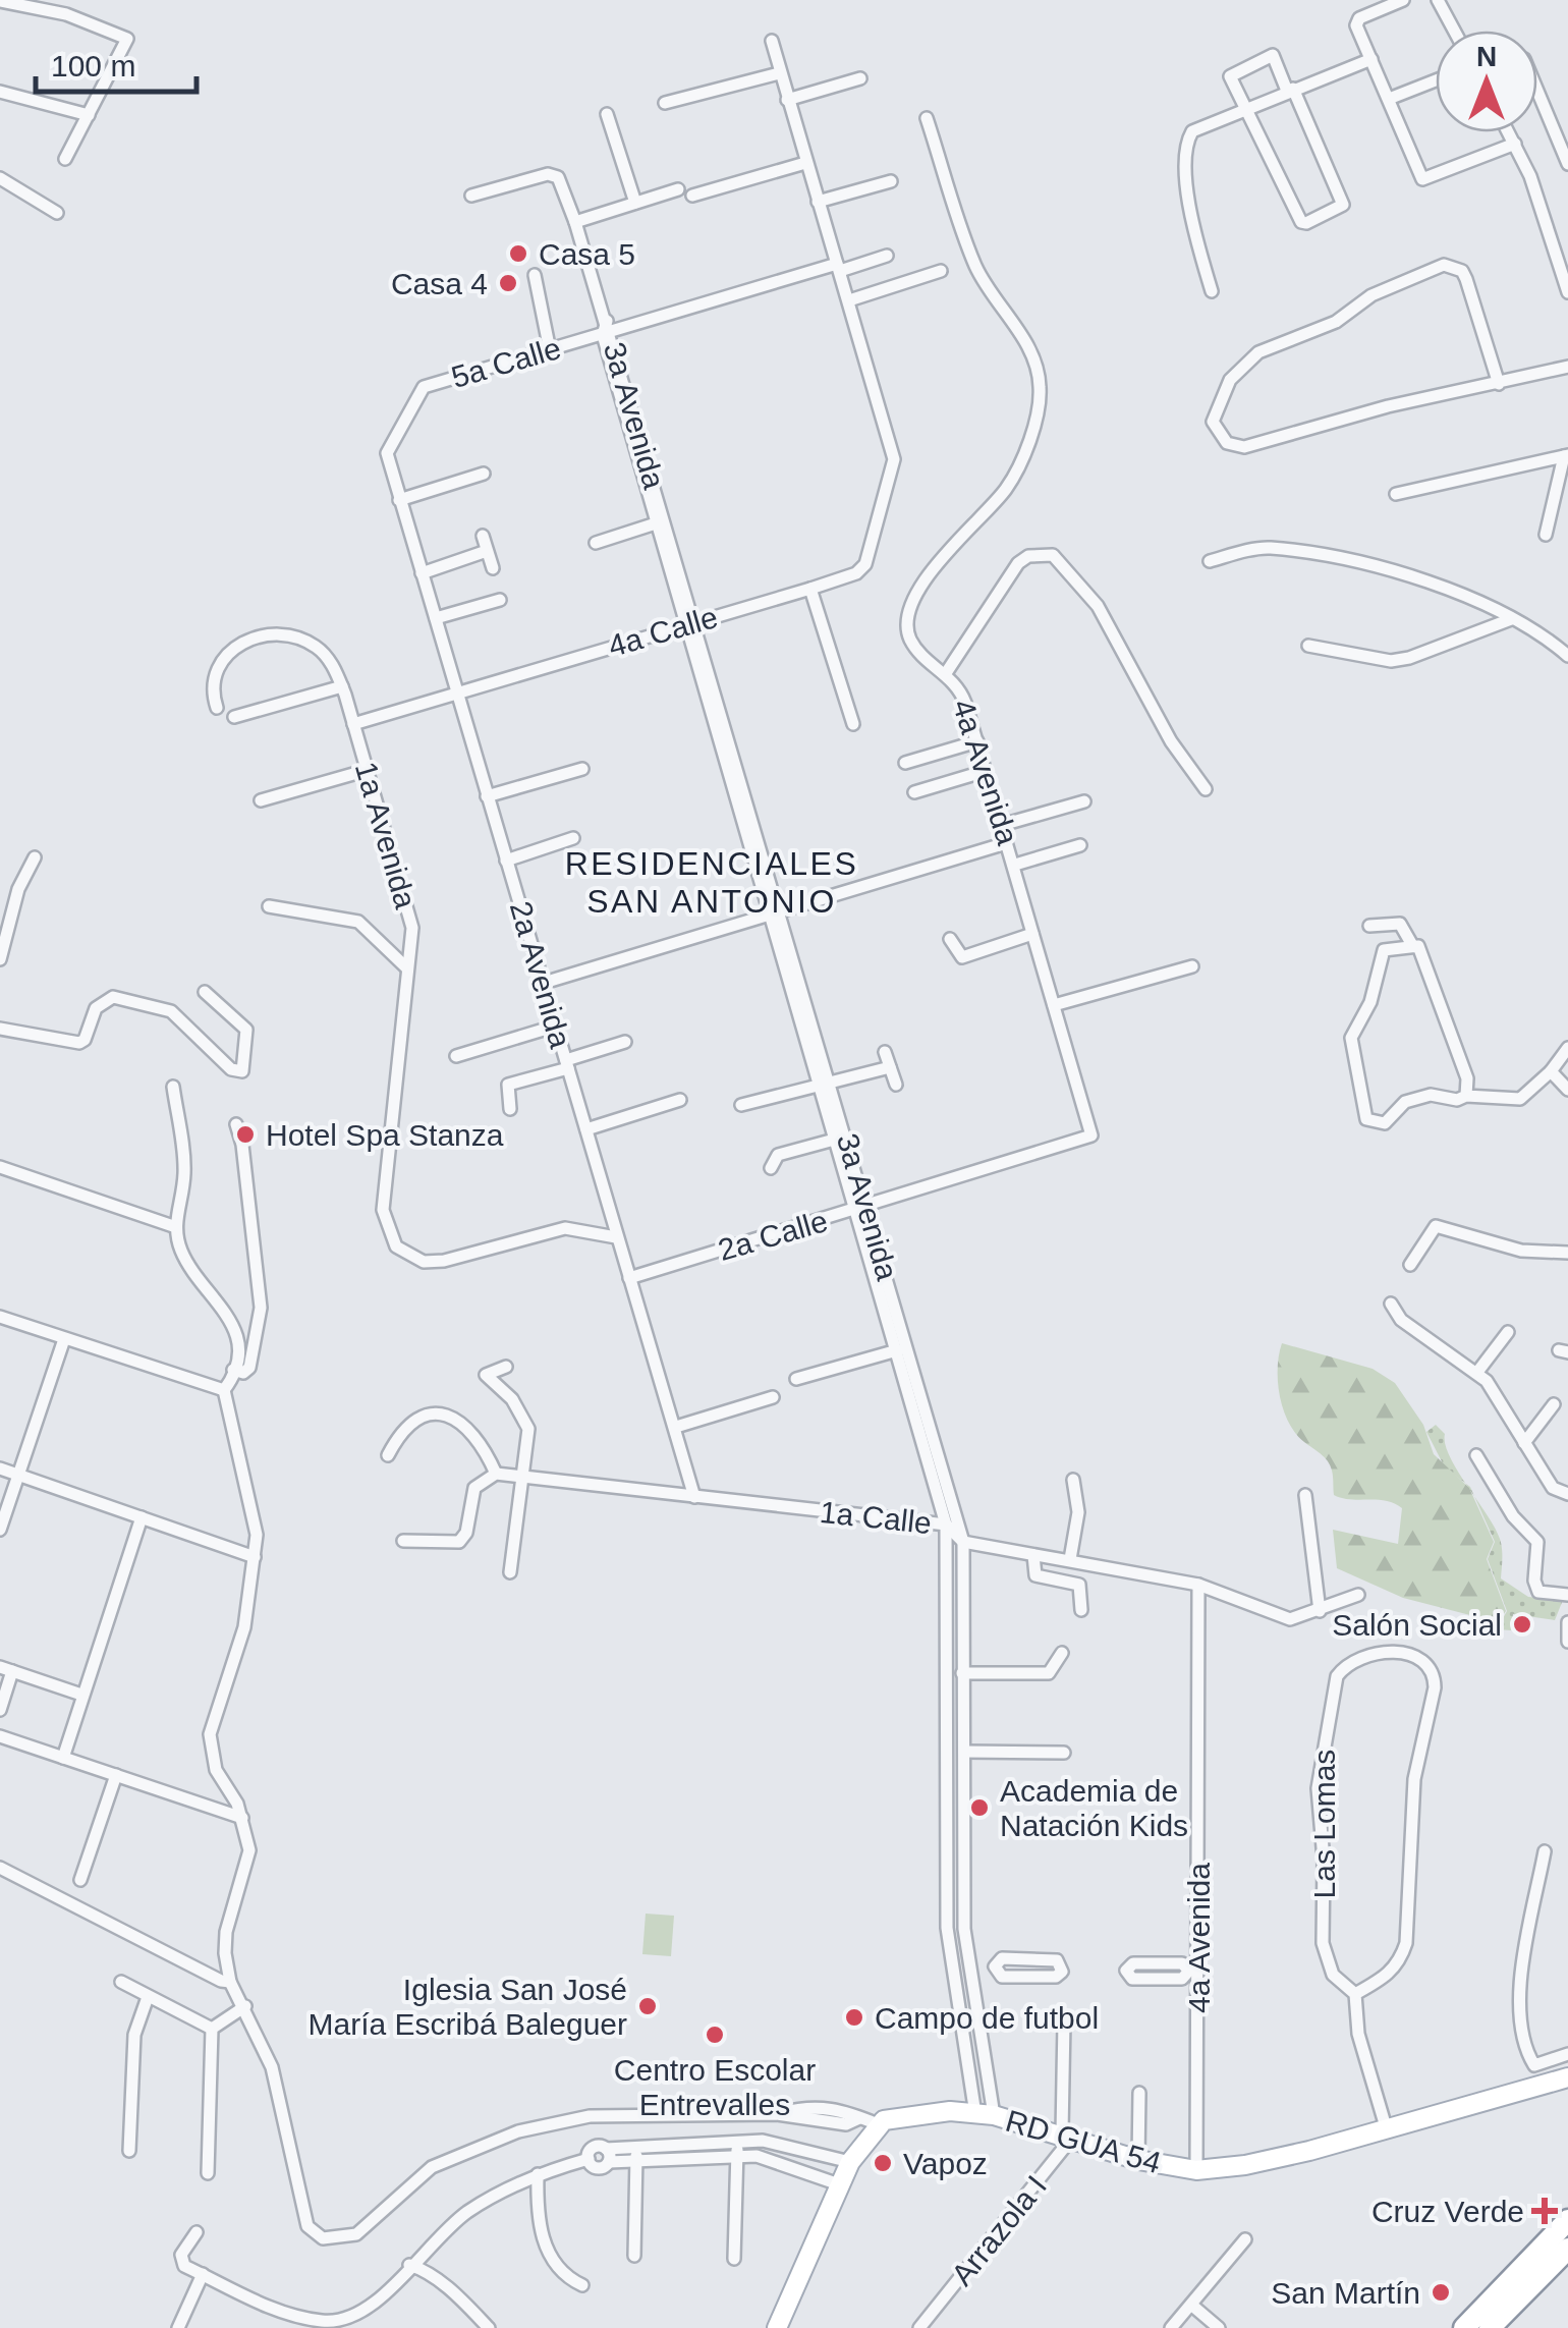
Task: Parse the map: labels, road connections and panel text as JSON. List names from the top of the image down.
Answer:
{
  "streets": {
    "main road": ["RD GUA 54"],
    "street": [
      "5a Calle",
      "3a Avenida",
      "4a Calle",
      "4a Avenida",
      "1a Avenida",
      "2a Avenida",
      "2a Calle",
      "1a Calle",
      "Las Lomas",
      "Arrazola I"
    ]
  },
  "crossings": [
    ["5a Calle", "3a Avenida"],
    ["5a Calle", "2a Avenida"],
    ["3a Avenida", "4a Calle"],
    ["3a Avenida", "2a Calle"],
    ["3a Avenida", "1a Calle"],
    ["3a Avenida", "RD GUA 54"],
    ["4a Calle", "1a Avenida"],
    ["4a Calle", "2a Avenida"],
    ["4a Avenida", "2a Calle"],
    ["4a Avenida", "1a Calle"],
    ["4a Avenida", "RD GUA 54"],
    ["1a Avenida", "2a Avenida"],
    ["2a Avenida", "2a Calle"],
    ["2a Avenida", "1a Calle"],
    ["RD GUA 54", "Arrazola I"]
  ],
  "districts": ["RESIDENCIALES SAN ANTONIO"],
  "places": {
    "other": [
      "Casa 5",
      "Casa 4",
      "Hotel Spa Stanza",
      "Salón Social",
      "Academia de Natación Kids",
      "Iglesia San José María Escribá Baleguer",
      "Campo de futbol",
      "Centro Escolar Entrevalles",
      "Vapoz",
      "San Martín"
    ],
    "health": ["Cruz Verde"]
  },
  "scale_bar": "100 m",
  "north": "top"
}
